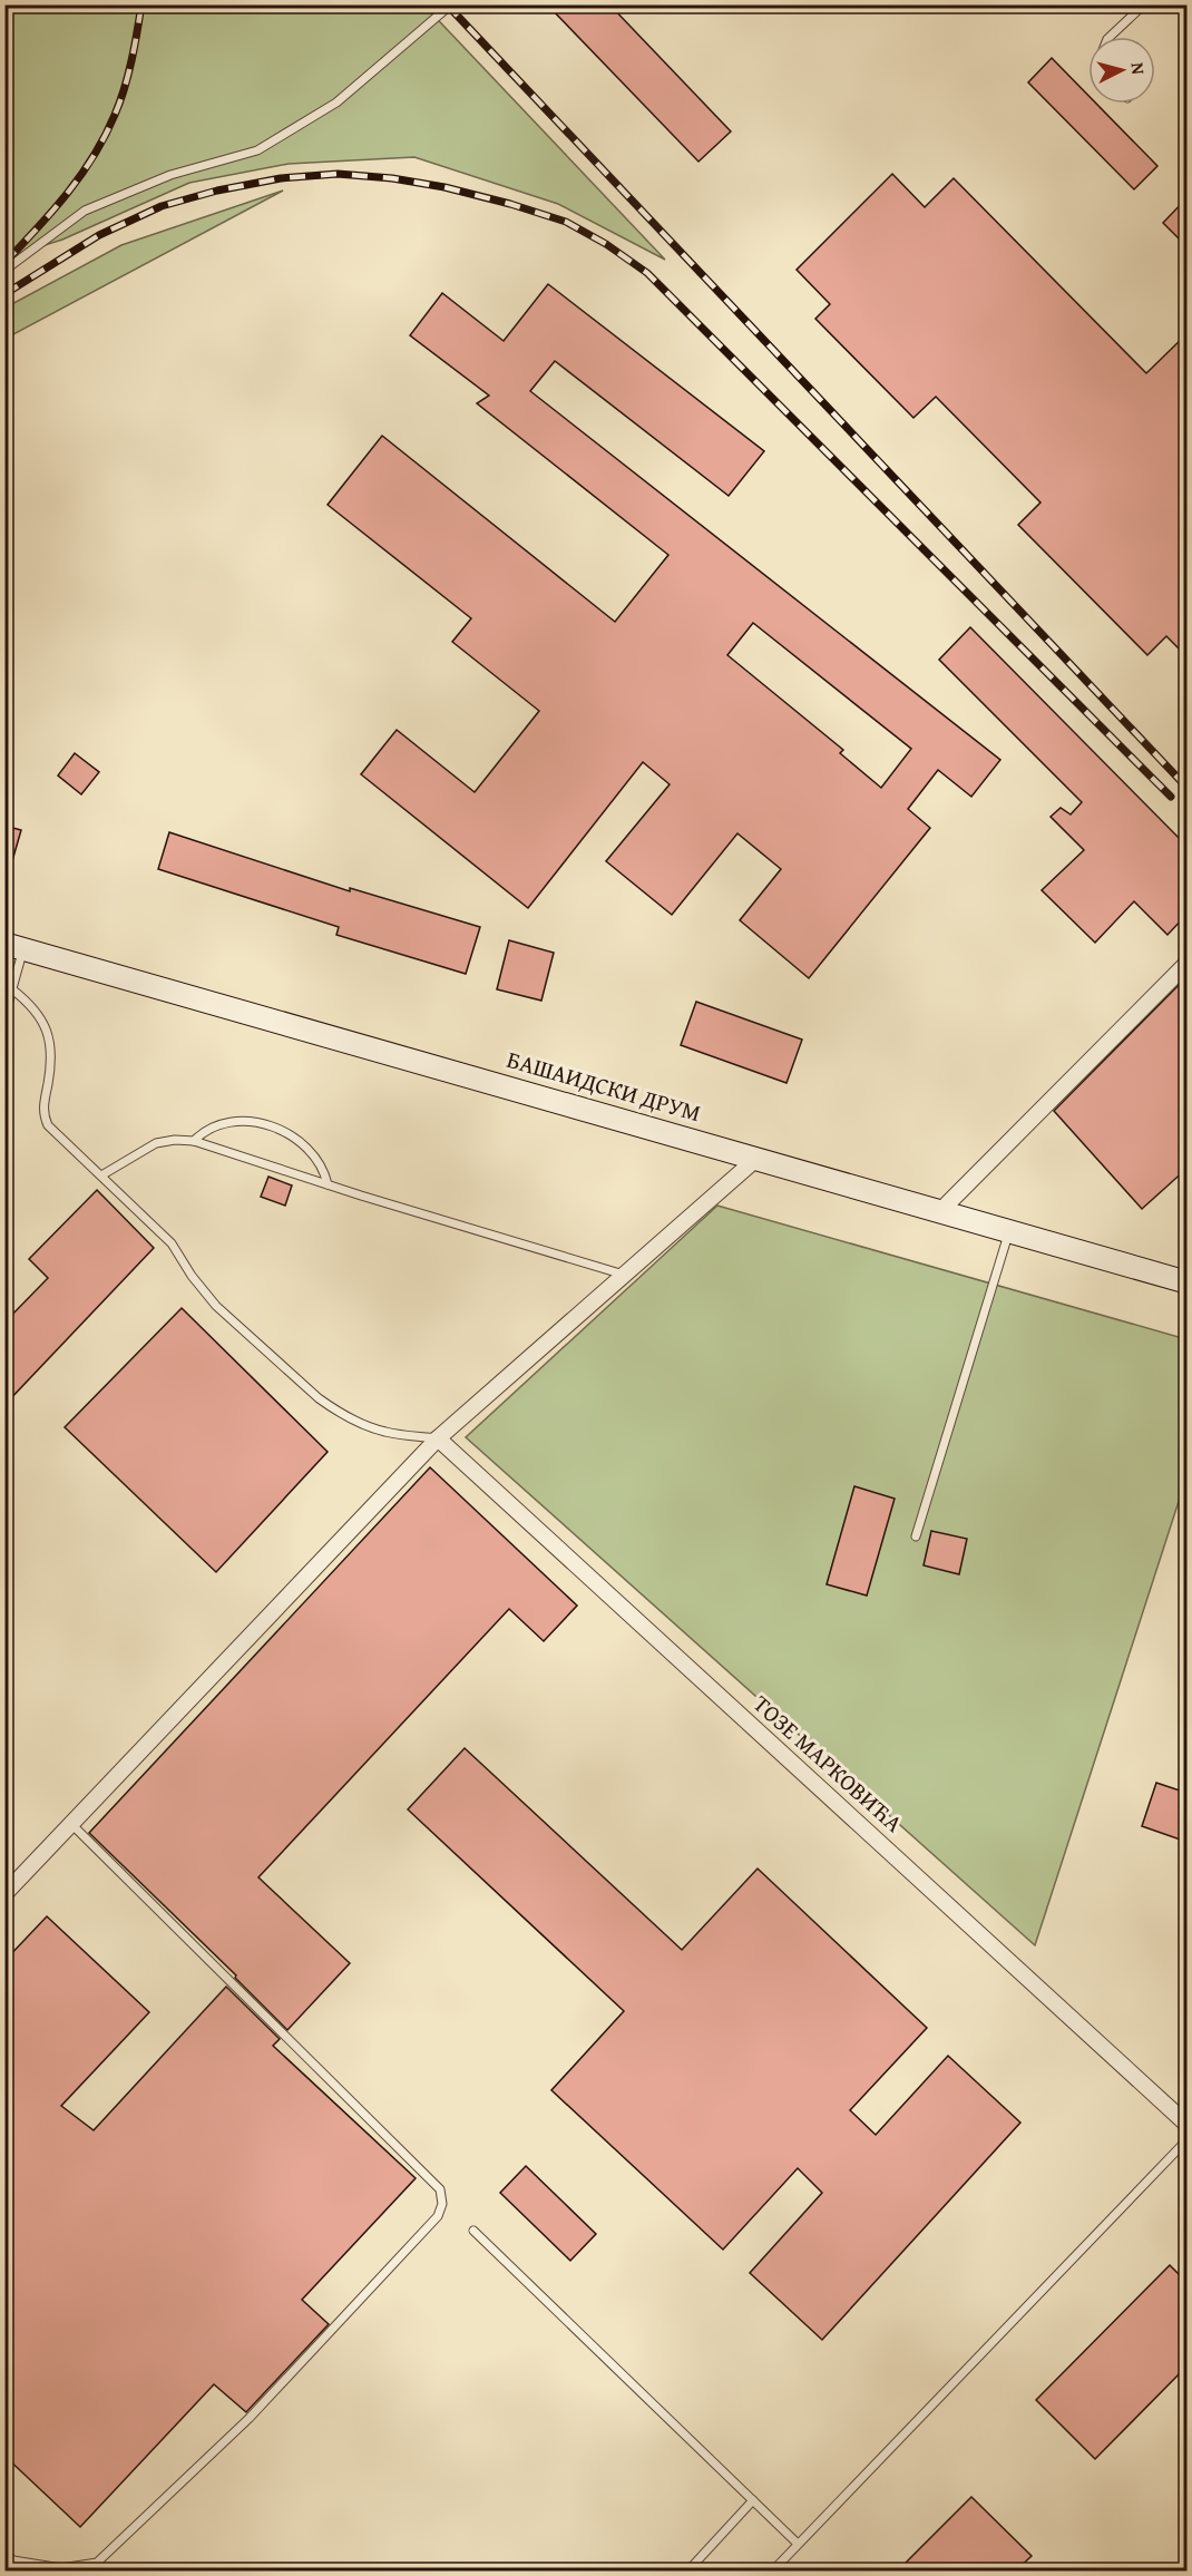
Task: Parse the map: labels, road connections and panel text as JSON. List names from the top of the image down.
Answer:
{
  "streets": {
    "street": ["БАШАИДСКИ ДРУМ", "ТОЗЕ МАРКОВИЋА"]
  },
  "north": "right"
}
